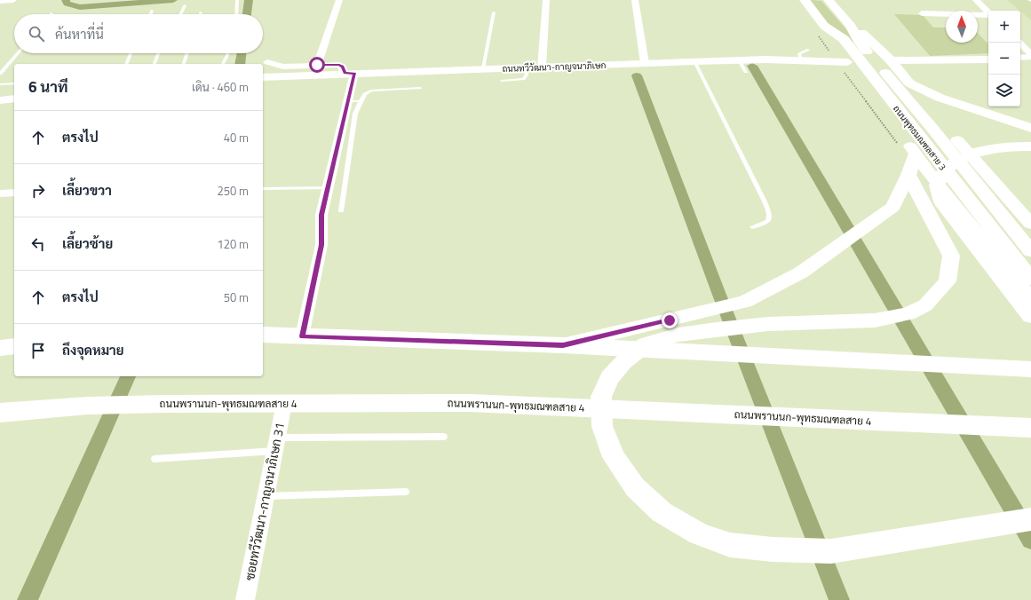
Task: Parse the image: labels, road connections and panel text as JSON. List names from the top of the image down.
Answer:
{
  "streets": {
    "main road": ["ถนนพุทธมณฑลสาย 3", "ถนนพรานนก-พุทธมณฑลสาย 4"],
    "street": ["ถนนทวีวัฒนา-กาญจนาภิเษก", "ซอยทวีวัฒนา-กาญจนาภิเษก 31"]
  },
  "crossings": [
    ["ถนนพรานนก-พุทธมณฑลสาย 4", "ซอยทวีวัฒนา-กาญจนาภิเษก 31"]
  ],
  "north": "top",
  "page": {
    "map_buttons": ["+", "−"],
    "search": "ค้นหาที่นี่",
    "heading": ["6 นาที", "เดิน · 460 m"],
    "list": [
      ["ตรงไป", "40 m"],
      ["เลี้ยวขวา", "250 m"],
      ["เลี้ยวซ้าย", "120 m"],
      ["ตรงไป", "50 m"],
      "ถึงจุดหมาย"
    ]
  }
}
